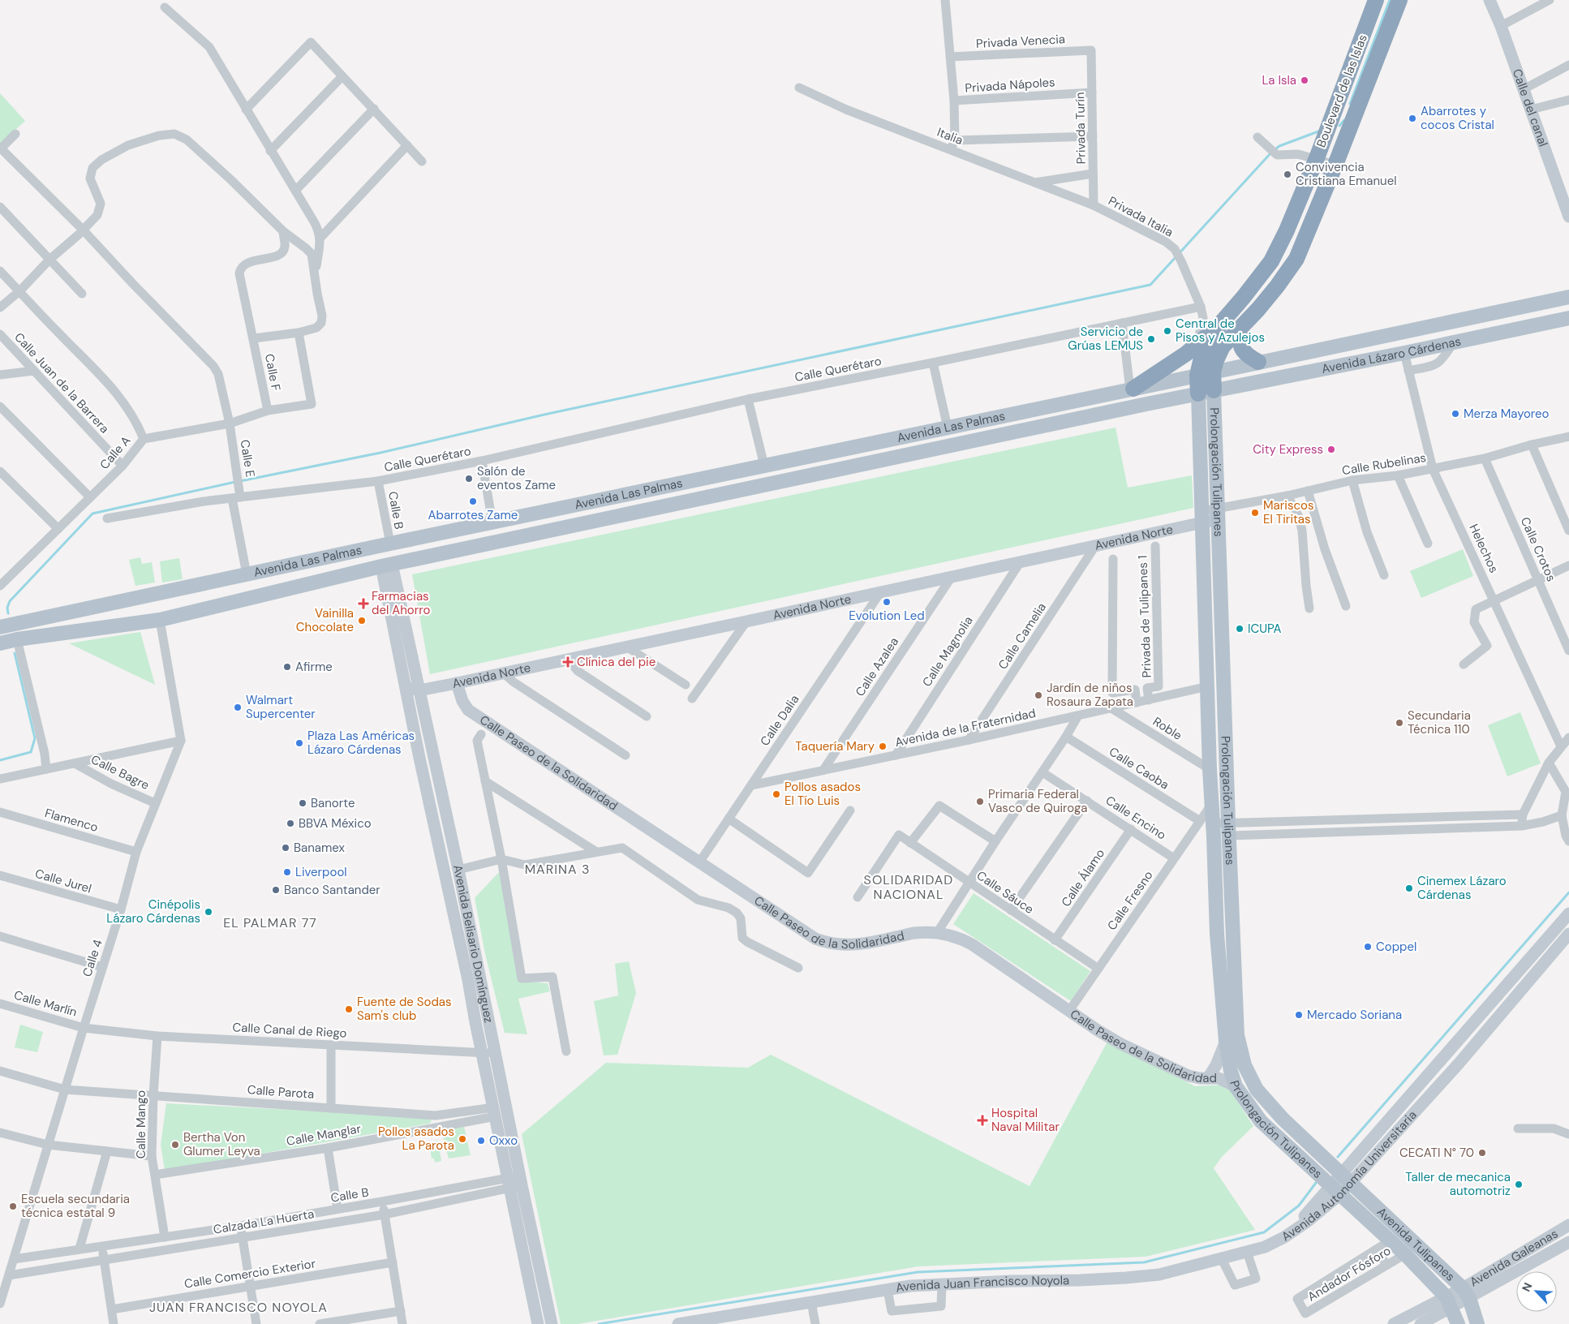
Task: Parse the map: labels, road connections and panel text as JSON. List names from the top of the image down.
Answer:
{
  "streets": {
    "highway": ["Boulevard de las Islas"],
    "main road": [
      "Avenida Lázaro Cárdenas",
      "Avenida Las Palmas",
      "Prolongación Tulipanes",
      "Avenida Tulipanes"
    ],
    "street": [
      "Privada Venecia",
      "Privada Nápoles",
      "Calle del canal",
      "Privada Turín",
      "Italia",
      "Privada Italia",
      "Calle Querétaro",
      "Calle F",
      "Calle Juan de la Barrera",
      "Calle A",
      "Calle E",
      "Calle Rubelinas",
      "Calle B",
      "Avenida Norte",
      "Helechos",
      "Calle Crotos",
      "Privada de Tulipanes 1",
      "Calle Camelia",
      "Calle Magnolia",
      "Calle Azalea",
      "Calle Dalia",
      "Avenida de la Fraternidad",
      "Roble",
      "Calle Paseo de la Solidaridad",
      "Calle Caoba",
      "Calle Bagre",
      "Calle Encino",
      "Flamenco",
      "Calle Álamo",
      "Calle Jurel",
      "Calle Sáuce",
      "Calle Fresno",
      "Avenida Belisario Domínguez",
      "Calle 4",
      "Calle Marlín",
      "Calle Canal de Riego",
      "Calle Parota",
      "Calle Mango",
      "Calle Manglar",
      "Avenida Autonomía Universitaria",
      "Calzada La Huerta",
      "Avenida Galeanas",
      "Calle Comercio Exterior",
      "Andador Fósforo",
      "Avenida Juan Francisco Noyola"
    ]
  },
  "crossings": [
    ["Privada Venecia", "Privada Turín"],
    ["Privada Nápoles", "Privada Turín"],
    ["Boulevard de las Islas", "Avenida Las Palmas"],
    ["Privada Turín", "Italia"],
    ["Privada Turín", "Privada Italia"],
    ["Italia", "Privada Italia"],
    ["Privada Italia", "Calle Querétaro"],
    ["Avenida Lázaro Cárdenas", "Avenida Las Palmas"],
    ["Avenida Lázaro Cárdenas", "Prolongación Tulipanes"],
    ["Avenida Lázaro Cárdenas", "Helechos"],
    ["Calle Querétaro", "Avenida Las Palmas"],
    ["Calle Querétaro", "Calle E"],
    ["Calle Querétaro", "Calle B"],
    ["Calle F", "Calle A"],
    ["Calle Juan de la Barrera", "Calle A"],
    ["Avenida Las Palmas", "Calle E"],
    ["Avenida Las Palmas", "Prolongación Tulipanes"],
    ["Avenida Las Palmas", "Calle B"],
    ["Avenida Las Palmas", "Avenida Belisario Domínguez"],
    ["Calle A", "Calle E"],
    ["Calle Rubelinas", "Prolongación Tulipanes"],
    ["Calle Rubelinas", "Avenida Norte"],
    ["Calle Rubelinas", "Helechos"],
    ["Calle Rubelinas", "Calle Crotos"],
    ["Prolongación Tulipanes", "Avenida Norte"],
    ["Prolongación Tulipanes", "Avenida de la Fraternidad"],
    ["Prolongación Tulipanes", "Roble"],
    ["Prolongación Tulipanes", "Calle Paseo de la Solidaridad"],
    ["Prolongación Tulipanes", "Calle Caoba"],
    ["Prolongación Tulipanes", "Calle Fresno"],
    ["Prolongación Tulipanes", "Avenida Autonomía Universitaria"],
    ["Prolongación Tulipanes", "Avenida Tulipanes"],
    ["Calle B", "Avenida Belisario Domínguez"],
    ["Calle B", "Calle 4"],
    ["Calle B", "Calle Mango"],
    ["Calle B", "Calzada La Huerta"],
    ["Avenida Norte", "Calle Camelia"],
    ["Avenida Norte", "Calle Magnolia"],
    ["Avenida Norte", "Calle Azalea"],
    ["Avenida Norte", "Calle Dalia"],
    ["Avenida Norte", "Calle Paseo de la Solidaridad"],
    ["Avenida Norte", "Avenida Belisario Domínguez"],
    ["Privada de Tulipanes 1", "Avenida de la Fraternidad"],
    ["Calle Camelia", "Avenida de la Fraternidad"],
    ["Calle Magnolia", "Avenida de la Fraternidad"],
    ["Calle Azalea", "Avenida de la Fraternidad"],
    ["Calle Dalia", "Avenida de la Fraternidad"],
    ["Calle Dalia", "Calle Paseo de la Solidaridad"],
    ["Avenida de la Fraternidad", "Roble"],
    ["Calle Paseo de la Solidaridad", "Calle Fresno"],
    ["Calle Caoba", "Calle Fresno"],
    ["Calle Bagre", "Calle 4"],
    ["Calle Encino", "Calle Álamo"],
    ["Calle Encino", "Calle Fresno"],
    ["Flamenco", "Calle 4"],
    ["Calle Álamo", "Calle Sáuce"],
    ["Calle Jurel", "Calle 4"],
    ["Calle Sáuce", "Calle Fresno"],
    ["Avenida Belisario Domínguez", "Calle Canal de Riego"],
    ["Avenida Belisario Domínguez", "Calle Parota"],
    ["Avenida Belisario Domínguez", "Calle Manglar"],
    ["Avenida Belisario Domínguez", "Calzada La Huerta"],
    ["Calle 4", "Calle Marlín"],
    ["Calle 4", "Calle Canal de Riego"],
    ["Calle 4", "Calle Parota"],
    ["Calle 4", "Calzada La Huerta"],
    ["Calle Marlín", "Calle Canal de Riego"],
    ["Calle Canal de Riego", "Calle Mango"],
    ["Calle Parota", "Calle Mango"],
    ["Calle Parota", "Calle Manglar"],
    ["Calle Mango", "Calle Manglar"],
    ["Avenida Autonomía Universitaria", "Avenida Tulipanes"],
    ["Avenida Autonomía Universitaria", "Avenida Juan Francisco Noyola"],
    ["Avenida Tulipanes", "Avenida Galeanas"],
    ["Avenida Tulipanes", "Andador Fósforo"]
  ],
  "districts": [
    "MARINA 3",
    "SOLIDARIDAD NACIONAL",
    "EL PALMAR 77",
    "JUAN FRANCISCO NOYOLA"
  ],
  "places": {
    "other": [
      "La Isla",
      "Abarrotes y cocos Cristal",
      "Convivencia Cristiana Emanuel",
      "Central de Pisos y Azulejos",
      "Servicio de Grúas LEMUS",
      "Merza Mayoreo",
      "City Express",
      "Salón de eventos Zame",
      "Abarrotes Zame",
      "Mariscos El Tiritas",
      "Evolution Led",
      "Vainilla Chocolate",
      "ICUPA",
      "Afirme",
      "Jardín de niños Rosaura Zapata",
      "Walmart Supercenter",
      "Secundaria Técnica 110",
      "Plaza Las Américas Lázaro Cárdenas",
      "Taquería Mary",
      "Pollos asados El Tío Luis",
      "Primaria Federal Vasco de Quiroga",
      "Banorte",
      "BBVA México",
      "Banamex",
      "Liverpool",
      "Cinemex Lázaro Cárdenas",
      "Banco Santander",
      "Cinépolis Lázaro Cárdenas",
      "Coppel",
      "Fuente de Sodas Sam's club",
      "Mercado Soriana",
      "Pollos asados La Parota",
      "Oxxo",
      "Bertha Von Glumer Leyva",
      "CECATI N° 70",
      "Taller de mecanica automotriz",
      "Escuela secundaria técnica estatal 9"
    ],
    "health": ["Farmacias del Ahorro", "Clínica del pie", "Hospital Naval Militar"]
  },
  "north": "top left"
}
